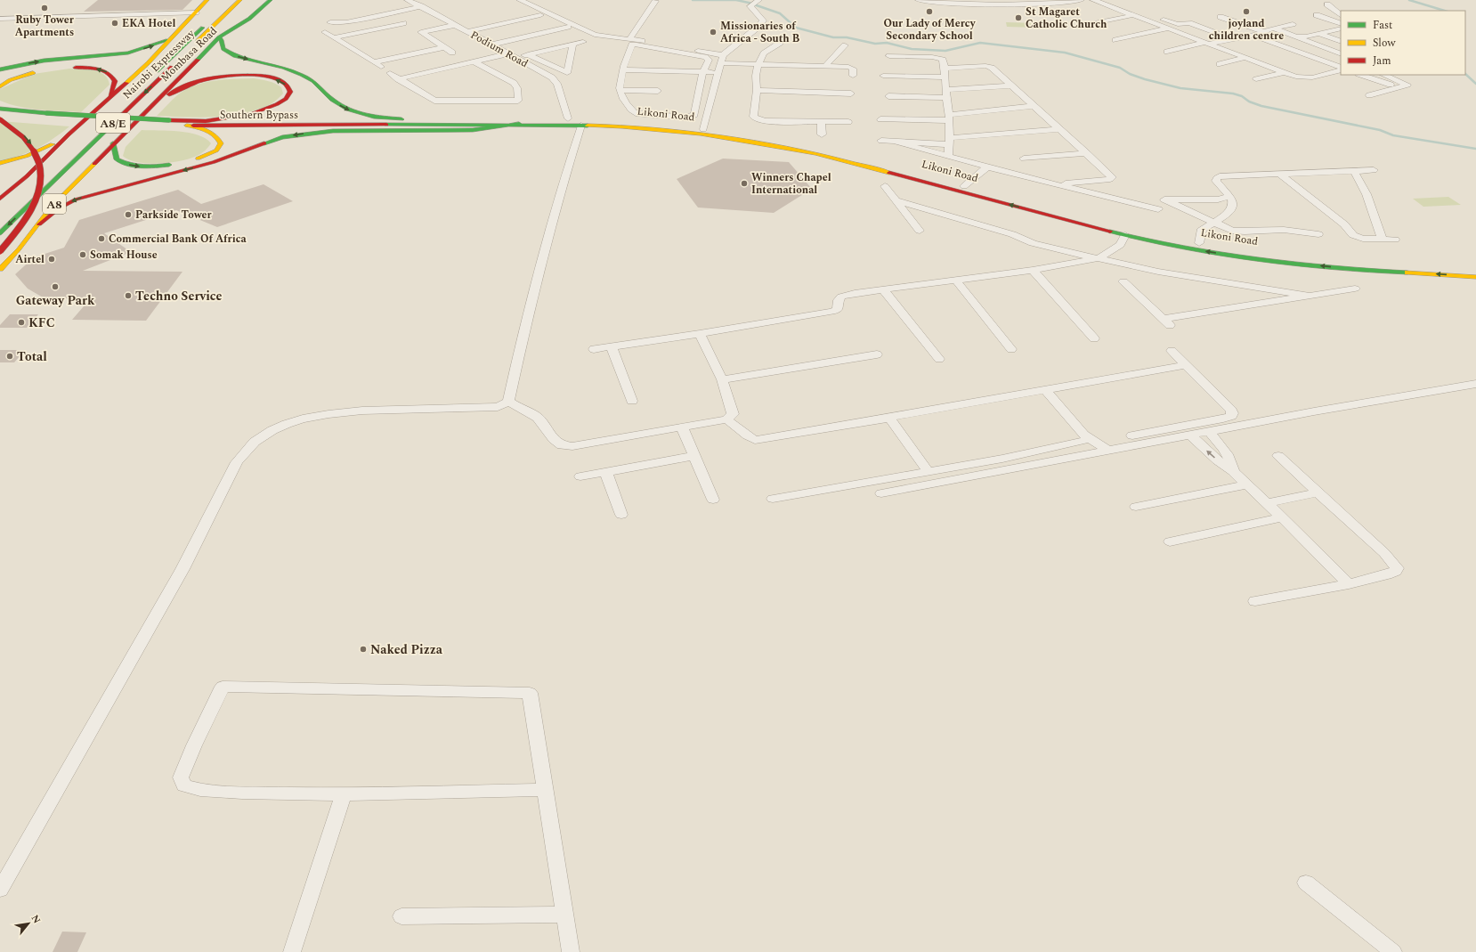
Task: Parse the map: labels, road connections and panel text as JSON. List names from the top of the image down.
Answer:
{
  "streets": {
    "main road": [
      "Mombasa Road",
      "Nairobi Expressway",
      "Likoni Road",
      "Southern Bypass",
      "A8/E",
      "A8"
    ],
    "street": ["Podium Road"]
  },
  "crossings": [
    ["Podium Road", "Likoni Road"],
    ["Mombasa Road", "A8"],
    ["Likoni Road", "Southern Bypass"]
  ],
  "places": [
    "Ruby Tower Apartments",
    "Our Lady of Mercy Secondary School",
    "joyland children centre",
    "St Magaret Catholic Church",
    "EKA Hotel",
    "Missionaries of Africa - South B",
    "Winners Chapel International",
    "Parkside Tower",
    "Commercial Bank Of Africa",
    "Somak House",
    "Airtel",
    "Gateway Park",
    "Techno Service",
    "KFC",
    "Total",
    "Naked Pizza"
  ],
  "legend": ["Fast", "Slow", "Jam"],
  "north": "top right"
}
